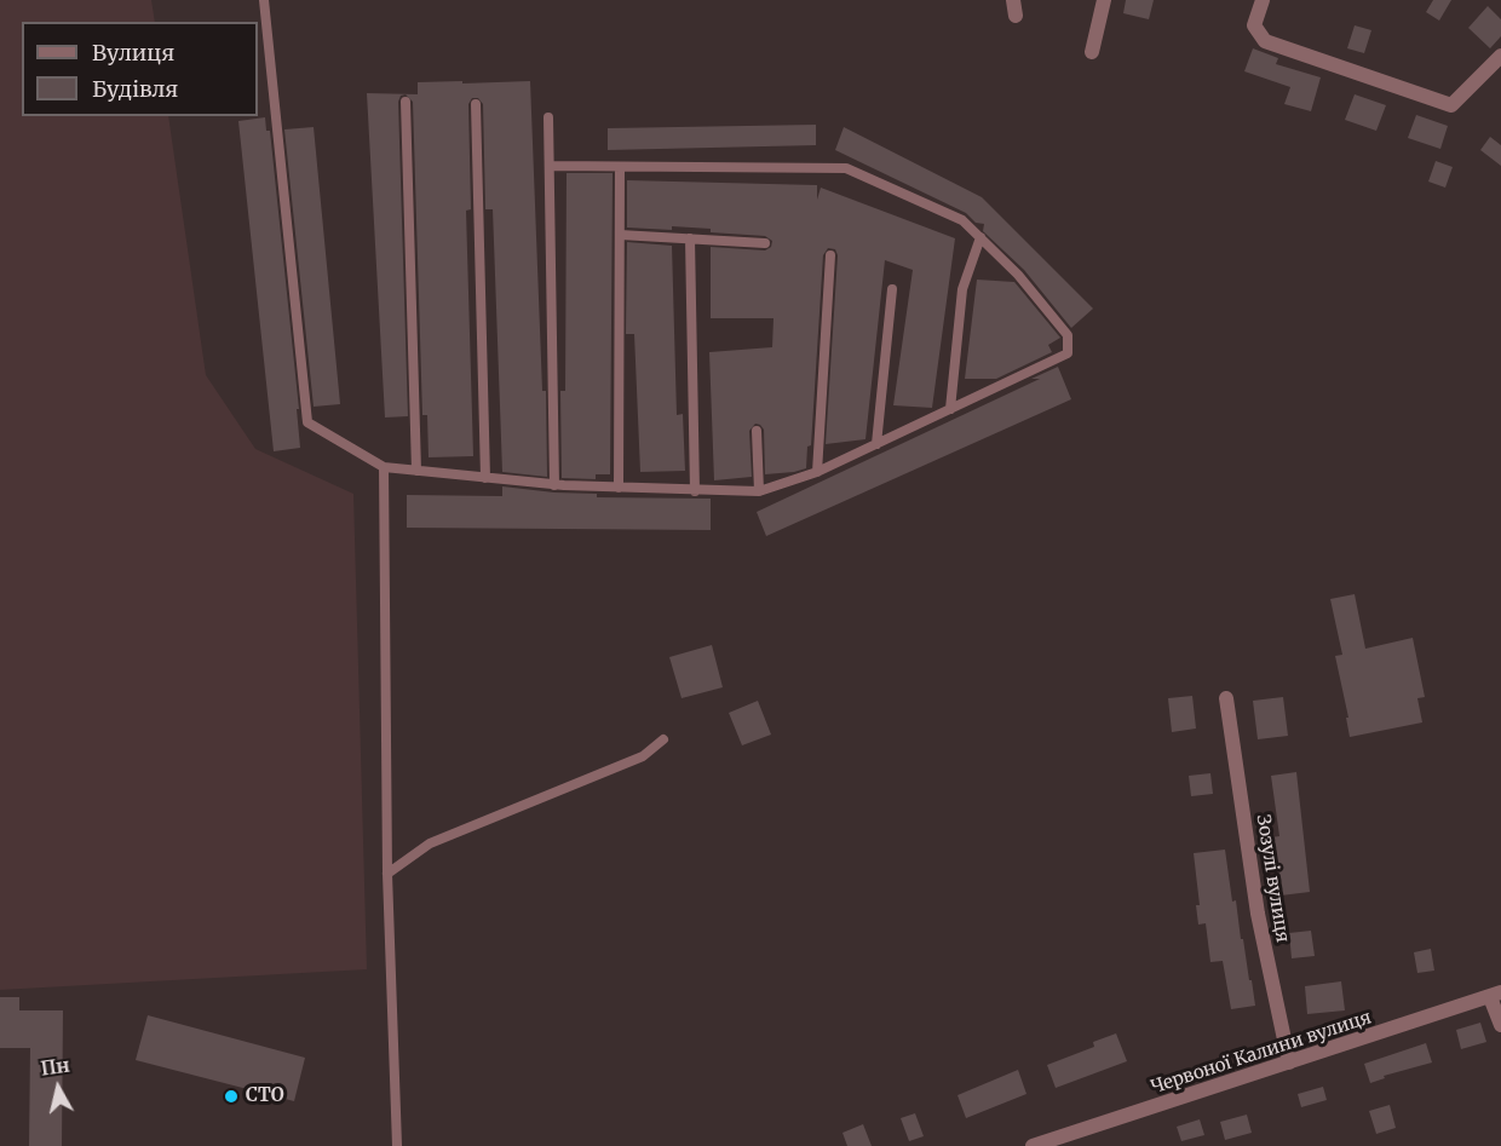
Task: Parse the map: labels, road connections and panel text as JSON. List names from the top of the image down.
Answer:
{
  "streets": {
    "street": ["Зозулі вулиця", "Червоної Калини вулиця"]
  },
  "crossings": [
    ["Зозулі вулиця", "Червоної Калини вулиця"]
  ],
  "places": ["СТО"],
  "legend": ["Вулиця", "Будівля"],
  "north": "top"
}
